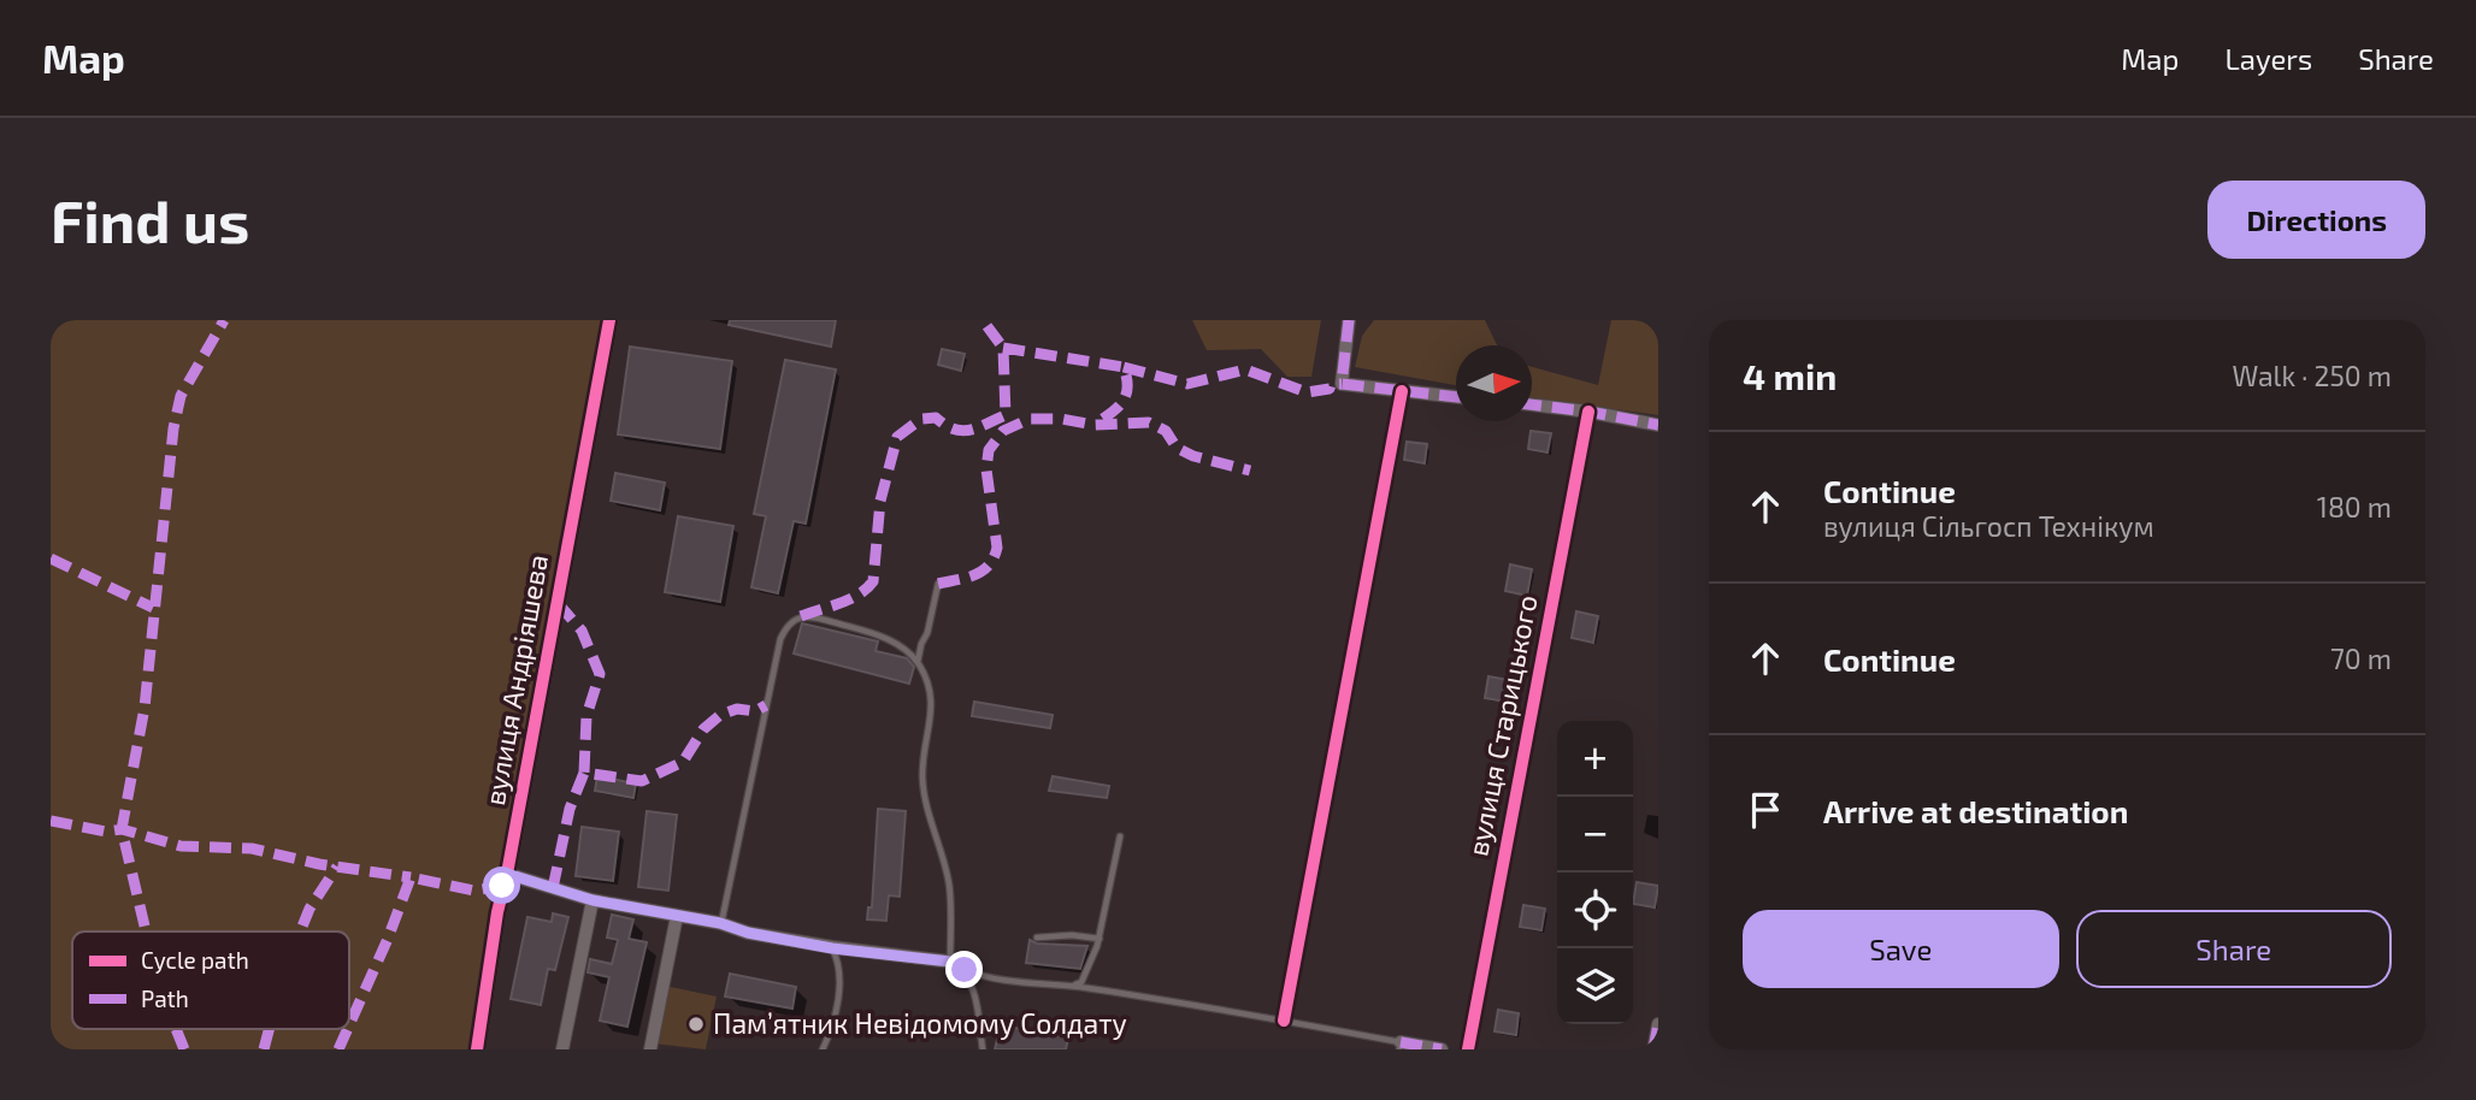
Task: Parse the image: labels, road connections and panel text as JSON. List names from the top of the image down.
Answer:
{
  "streets": {
    "street": ["вулиця Андріяшева", "вулиця Старицького"]
  },
  "places": ["Пам’ятник Невідомому Солдату"],
  "legend": ["Cycle path", "Path"],
  "north": "right",
  "page": {
    "header": "Map",
    "nav": ["Map", "Layers", "Share"],
    "buttons": [
      "Directions",
      ["Save", "Share"]
    ],
    "title": "Find us",
    "heading": ["4 min", "Walk · 250 m"],
    "list": [
      ["Continue", "вулиця Сільгосп Технікум", "180 m"],
      ["Continue", "70 m"],
      "Arrive at destination"
    ],
    "map_buttons": ["+", "−"]
  }
}
